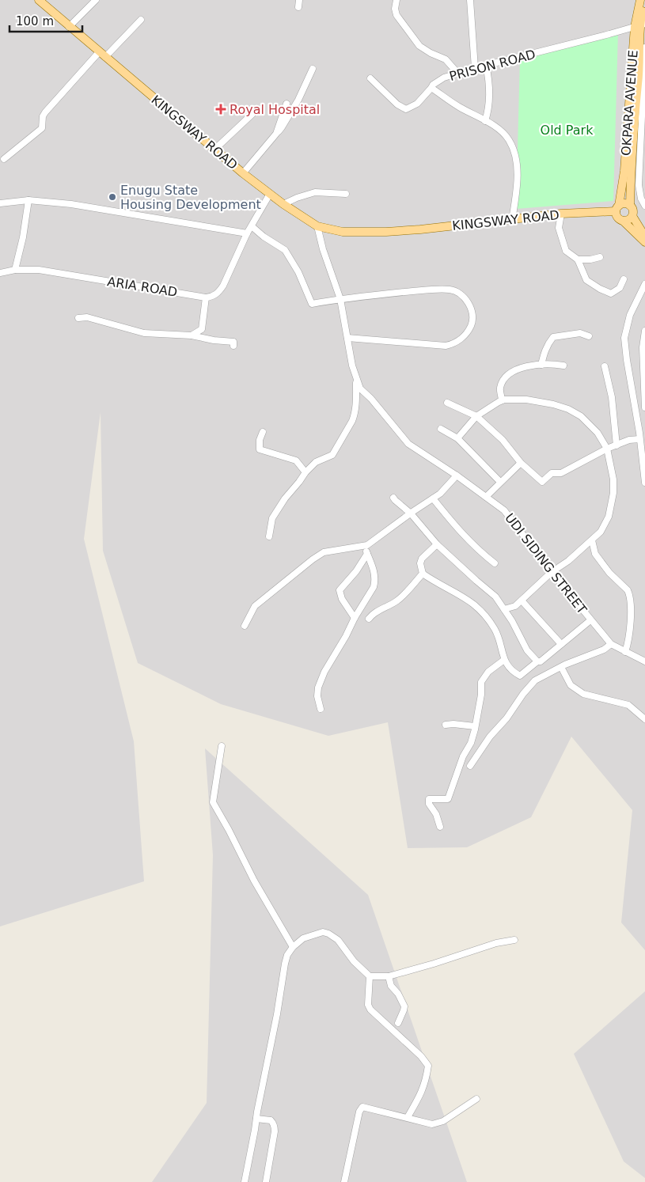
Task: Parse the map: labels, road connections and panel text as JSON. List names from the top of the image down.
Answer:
{
  "streets": {
    "main road": ["OKPARA AVENUE", "KINGSWAY ROAD"],
    "street": ["PRISON ROAD", "ARIA ROAD", "UDI SIDING STREET"]
  },
  "crossings": [
    ["PRISON ROAD", "OKPARA AVENUE"],
    ["OKPARA AVENUE", "KINGSWAY ROAD"],
    ["KINGSWAY ROAD", "UDI SIDING STREET"]
  ],
  "parks": ["Old Park"],
  "places": {
    "health": ["Royal Hospital"],
    "other": ["Enugu State Housing Development"]
  },
  "scale_bar": "100 m"
}
